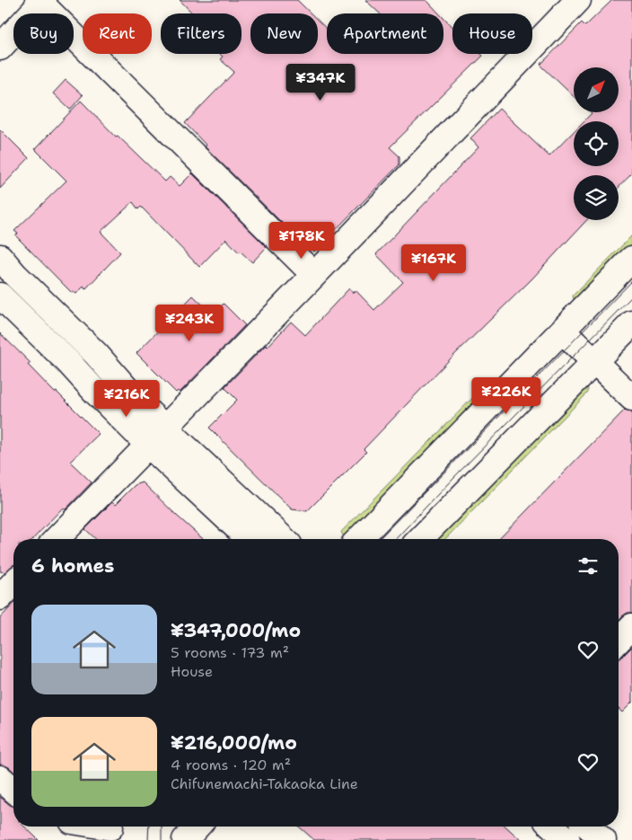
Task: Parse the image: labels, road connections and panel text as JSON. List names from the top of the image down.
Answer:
{
  "north": "top right",
  "page": {
    "chip": [
      "Buy",
      "Rent",
      "Filters",
      "New",
      "Apartment",
      "House"
    ],
    "price": [
      "¥347K",
      "¥178K",
      "¥167K",
      "¥243K",
      "¥226K",
      "¥216K"
    ],
    "heading": "6 homes",
    "list": [
      {
        "name": "¥347,000/mo",
        "note": "5 rooms · 173 m² · House"
      },
      {
        "name": "¥216,000/mo",
        "note": "4 rooms · 120 m² · Chifunemachi-Takaoka Line"
      }
    ]
  }
}
